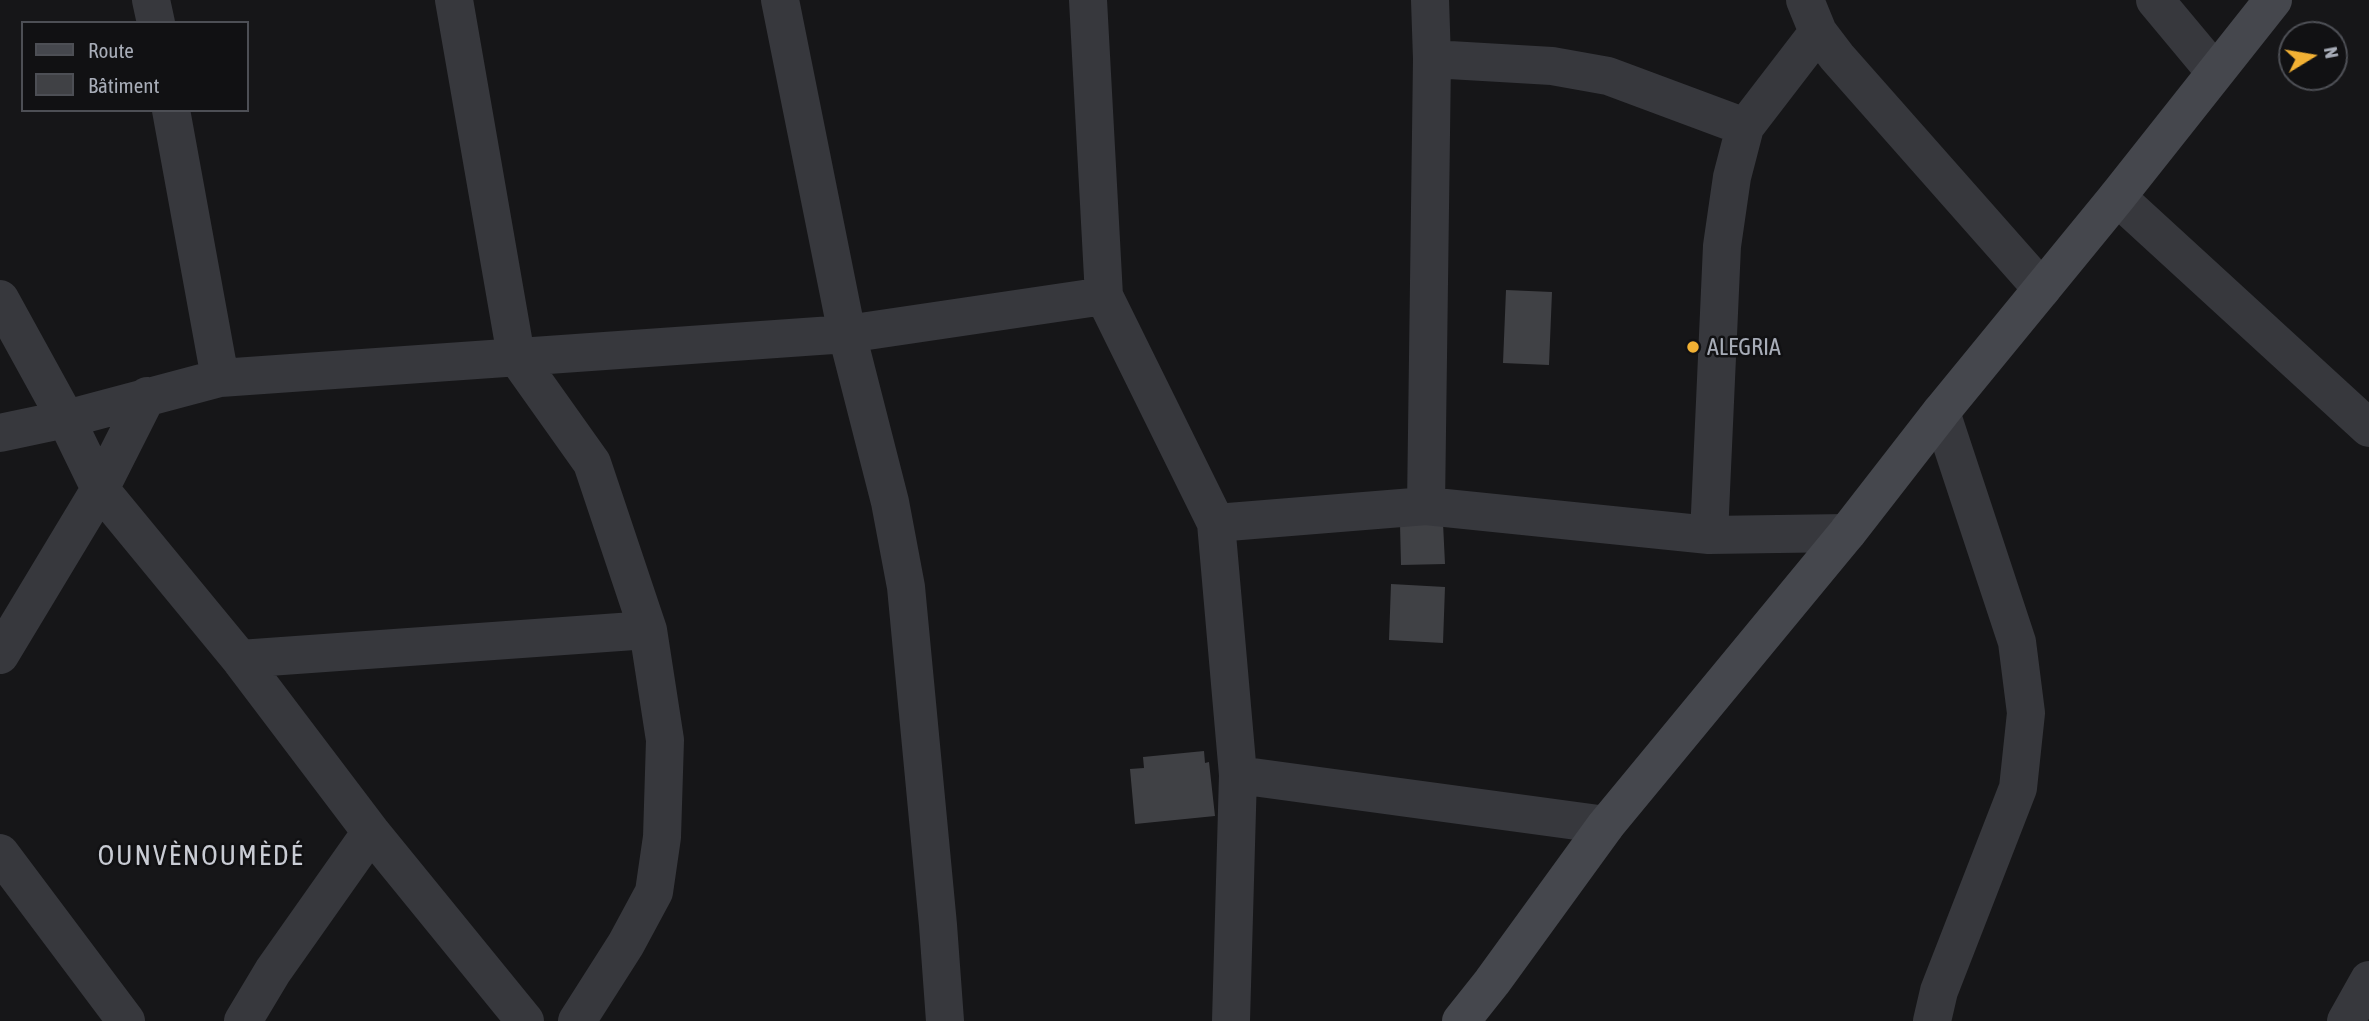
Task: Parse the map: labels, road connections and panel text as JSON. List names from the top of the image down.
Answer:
{
  "districts": ["OUNVÈNOUMÈDÉ"],
  "places": ["ALEGRIA"],
  "legend": ["Route", "Bâtiment"],
  "north": "right"
}
